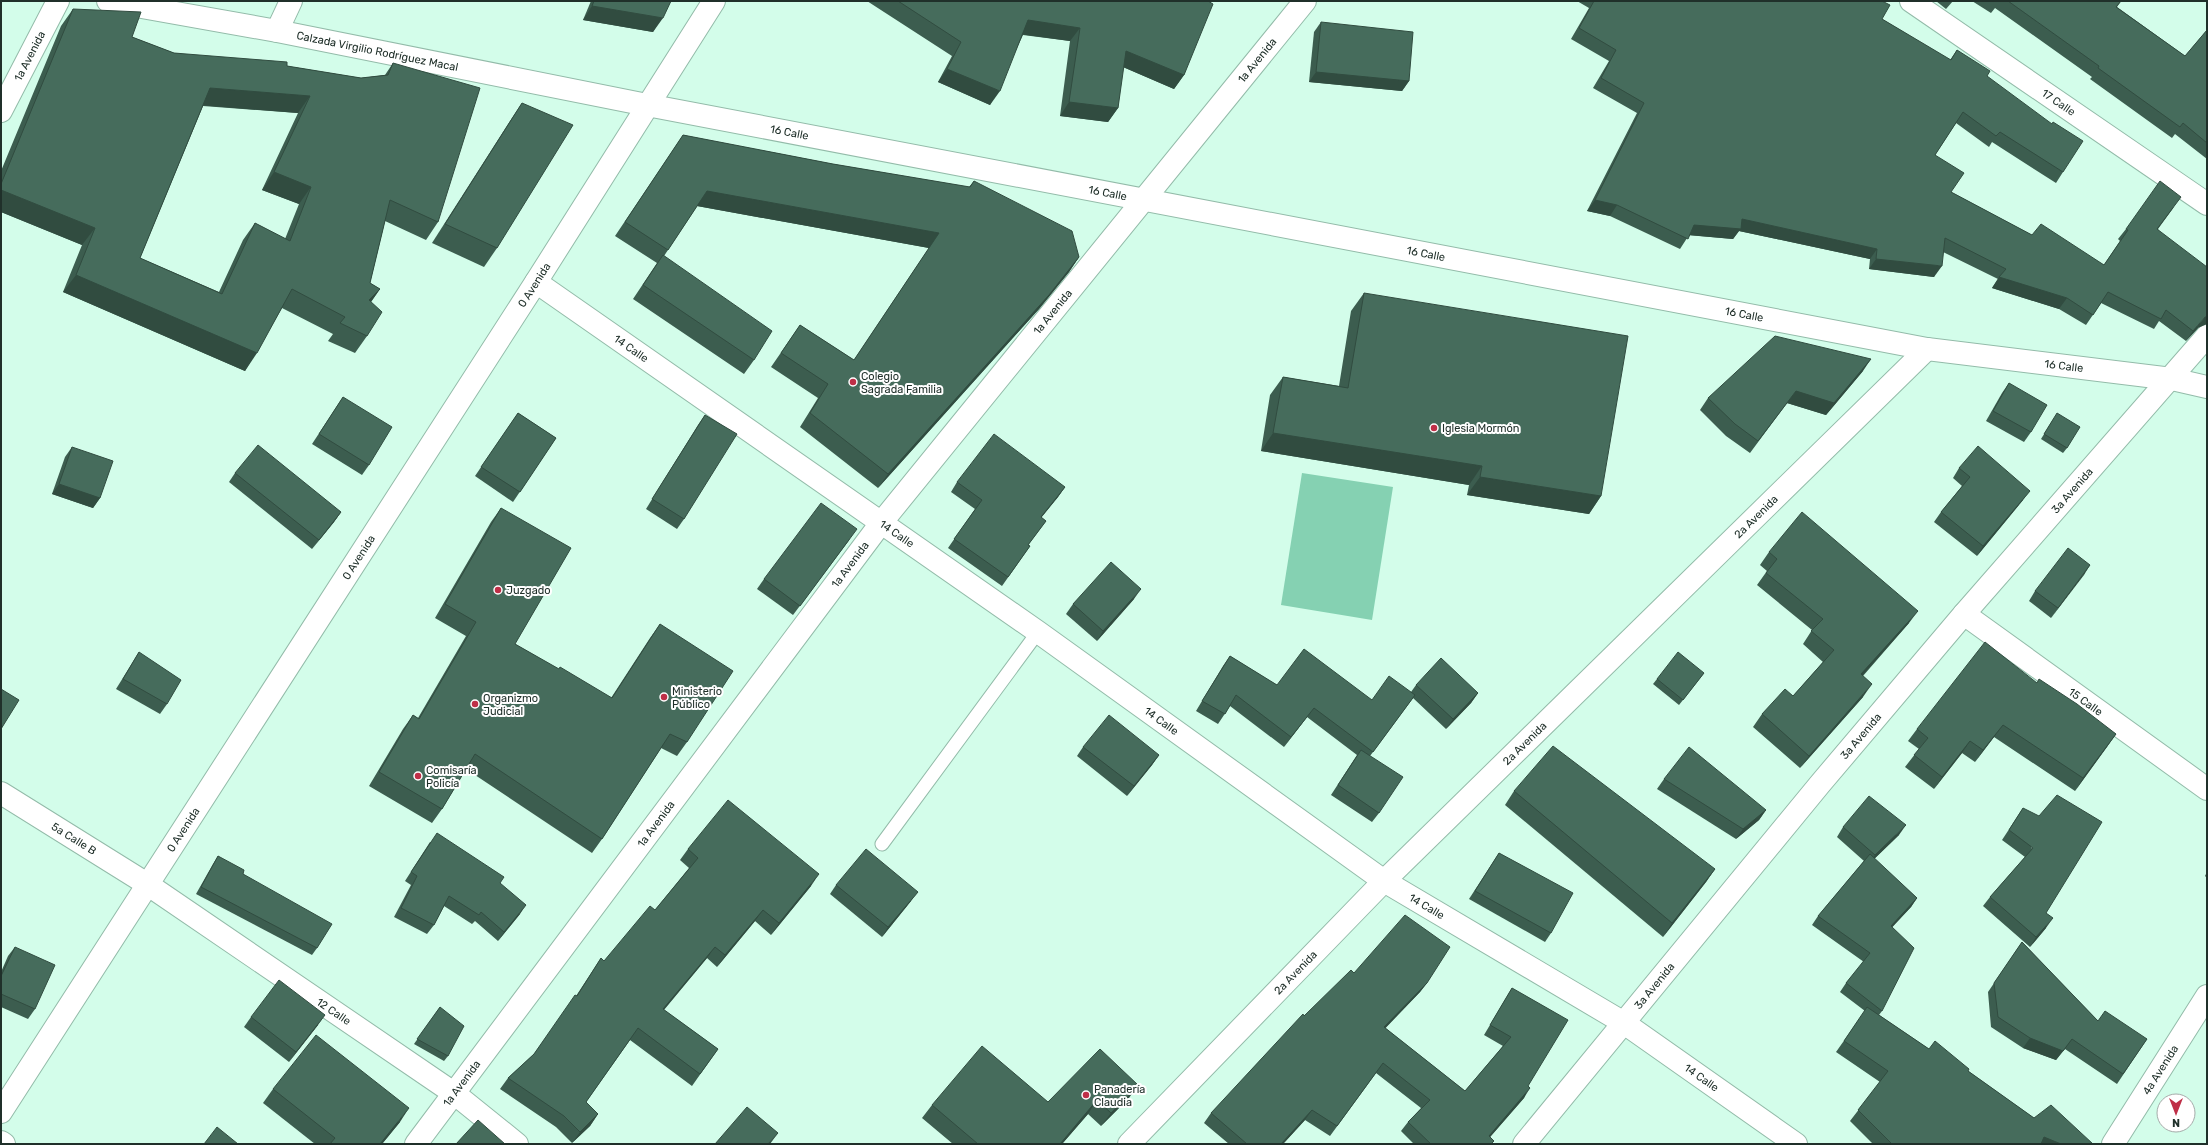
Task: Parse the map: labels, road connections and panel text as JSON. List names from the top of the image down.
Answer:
{
  "streets": {
    "street": [
      "Calzada Virgilio Rodríguez Macal",
      "1a Avenida",
      "17 Calle",
      "16 Calle",
      "0 Avenida",
      "14 Calle",
      "3a Avenida",
      "2a Avenida",
      "15 Calle",
      "5a Calle B",
      "12 Calle",
      "4a Avenida"
    ]
  },
  "crossings": [
    ["Calzada Virgilio Rodríguez Macal", "16 Calle"],
    ["Calzada Virgilio Rodríguez Macal", "0 Avenida"],
    ["1a Avenida", "16 Calle"],
    ["1a Avenida", "14 Calle"],
    ["1a Avenida", "12 Calle"],
    ["16 Calle", "0 Avenida"],
    ["16 Calle", "3a Avenida"],
    ["16 Calle", "2a Avenida"],
    ["0 Avenida", "14 Calle"],
    ["0 Avenida", "5a Calle B"],
    ["0 Avenida", "12 Calle"],
    ["14 Calle", "3a Avenida"],
    ["14 Calle", "2a Avenida"],
    ["3a Avenida", "15 Calle"],
    ["5a Calle B", "12 Calle"]
  ],
  "places": [
    "Colegio Sagrada Familia",
    "Iglesia Mormón",
    "Juzgado",
    "Ministerio Público",
    "Organizmo Judicial",
    "Comisaría Policía",
    "Panadería Claudia"
  ],
  "north": "bottom"
}
